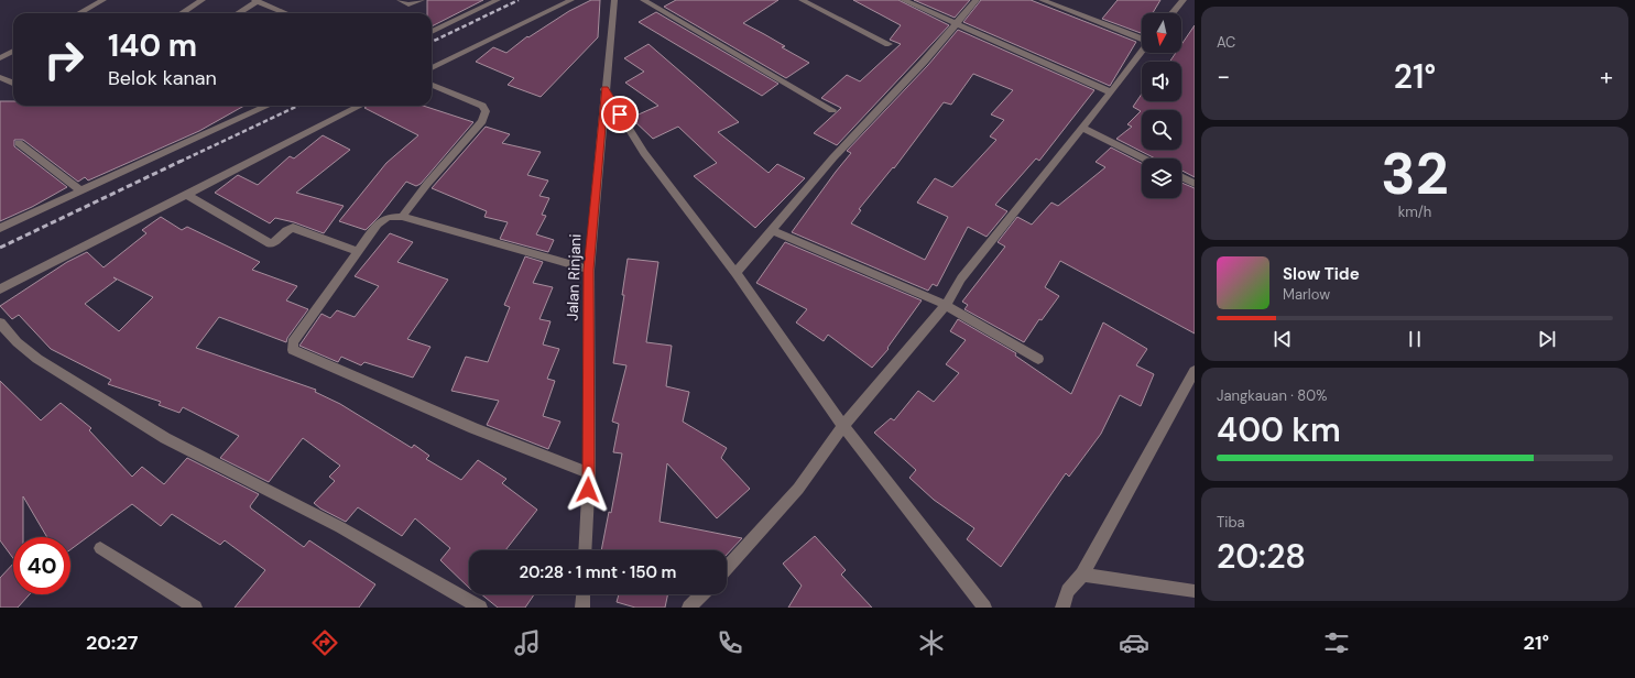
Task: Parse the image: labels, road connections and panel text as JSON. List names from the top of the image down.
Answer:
{
  "streets": {
    "street": ["Jalan Rinjani"]
  },
  "north": "bottom",
  "page": {
    "tile": [
      "AC",
      ["32", "km/h"],
      ["Jangkauan · 80%", "400 km"],
      ["Tiba", "20:28"]
    ],
    "turn": ["140 m", "Belok kanan"],
    "heat": ["−", "21°", "+"],
    "song": ["Slow Tide", "Marlow"],
    "limit": "40",
    "trip": "20:28 · 1 mnt · 150 m",
    "tabs": ["20:27", "21°"]
  }
}
